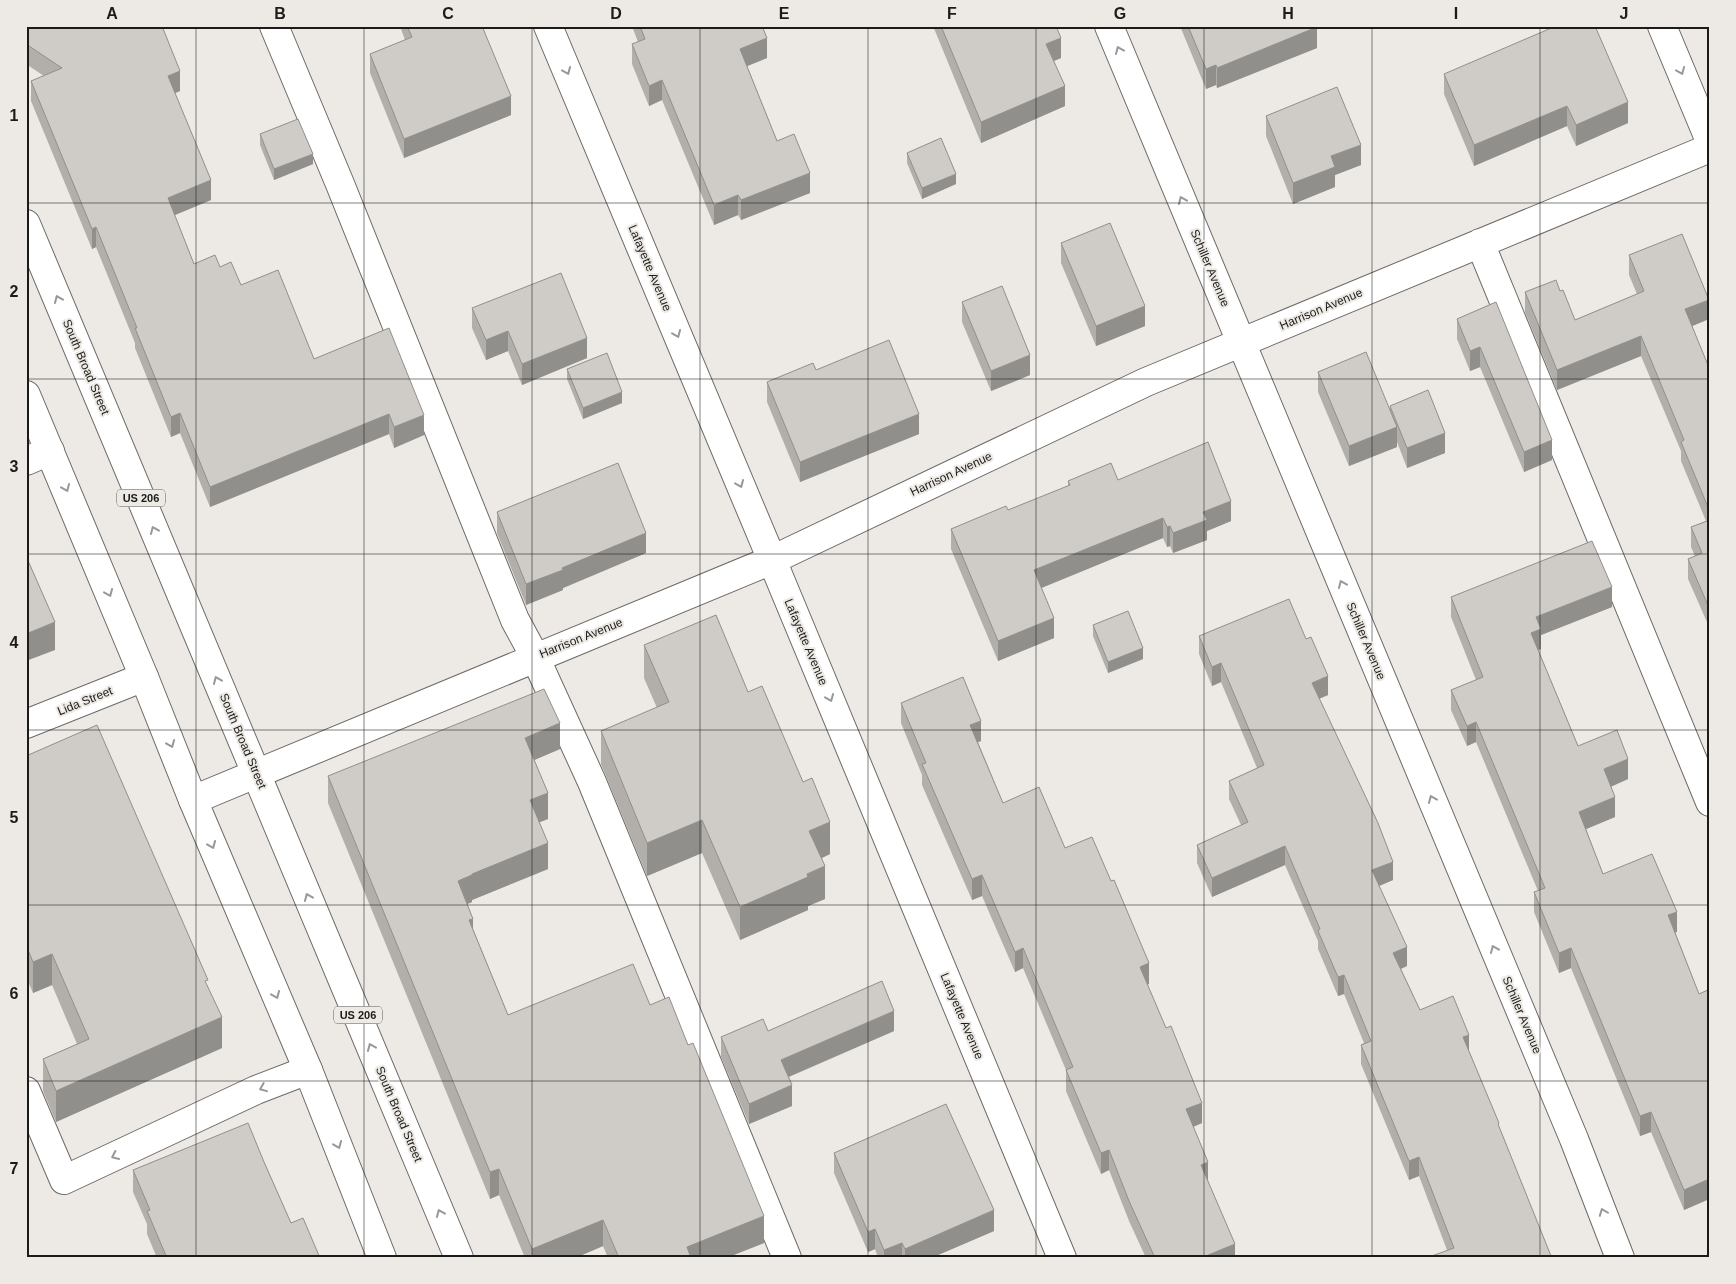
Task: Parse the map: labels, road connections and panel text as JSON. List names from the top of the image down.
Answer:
{
  "streets": {
    "street": [
      "Lafayette Avenue",
      "Schiller Avenue",
      "Harrison Avenue",
      "South Broad Street",
      "US 206",
      "Lida Street"
    ]
  },
  "crossings": [
    ["Lafayette Avenue", "Harrison Avenue"],
    ["Schiller Avenue", "Harrison Avenue"],
    ["Harrison Avenue", "South Broad Street"]
  ],
  "one_way": ["Lafayette Avenue", "Schiller Avenue"],
  "grid": {
    "columns": [
      "A",
      "B",
      "C",
      "D",
      "E",
      "F",
      "G",
      "H",
      "I",
      "J"
    ],
    "rows": [
      "1",
      "2",
      "3",
      "4",
      "5",
      "6",
      "7"
    ]
  }
}
